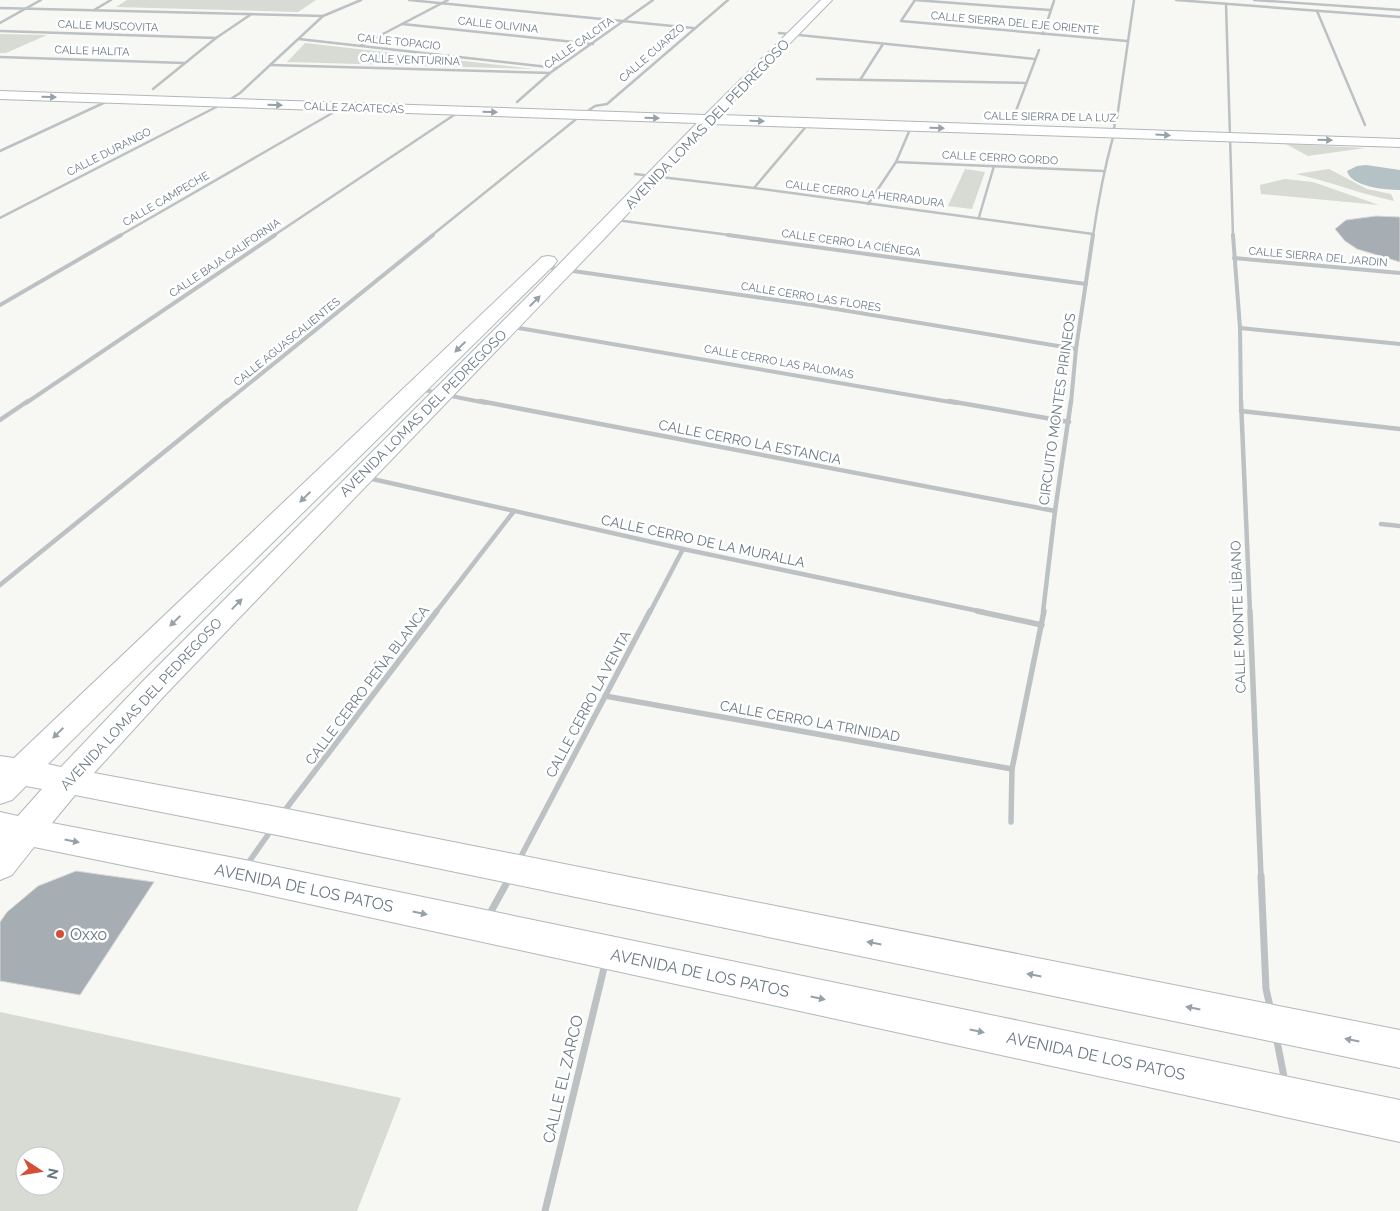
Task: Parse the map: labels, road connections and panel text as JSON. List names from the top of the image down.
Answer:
{
  "streets": {
    "street": [
      "CALLE SIERRA DEL EJE ORIENTE",
      "CALLE OLIVINA",
      "CALLE MUSCOVITA",
      "CALLE TOPACIO",
      "CALLE CALCITA",
      "CALLE HALITA",
      "CALLE CUARZO",
      "CALLE VENTURINA",
      "CALLE ZACATECAS",
      "CALLE SIERRA DE LA LUZ",
      "AVENIDA LOMAS DEL PEDREGOSO",
      "CALLE DURANGO",
      "CALLE CERRO GORDO",
      "CALLE CERRO LA HERRADURA",
      "CALLE CAMPECHE",
      "CALLE CERRO LA CIÉNEGA",
      "CALLE SIERRA DEL JARDIN",
      "CALLE BAJA CALIFORNIA",
      "CALLE CERRO LAS FLORES",
      "CALLE AGUASCALIENTES",
      "CALLE CERRO LAS PALOMAS",
      "CIRCUITO MONTES PIRINEOS",
      "CALLE CERRO LA ESTANCIA",
      "CALLE CERRO DE LA MURALLA",
      "CALLE MONTE LÍBANO",
      "CALLE CERRO PEÑA BLANCA",
      "CALLE CERRO LA VENTA",
      "CALLE CERRO LA TRINIDAD",
      "AVENIDA DE LOS PATOS",
      "CALLE EL ZARCO"
    ]
  },
  "crossings": [
    ["CALLE SIERRA DEL EJE ORIENTE", "CIRCUITO MONTES PIRINEOS"],
    ["CALLE OLIVINA", "CALLE CALCITA"],
    ["CALLE TOPACIO", "CALLE CALCITA"],
    ["CALLE TOPACIO", "CALLE DURANGO"],
    ["CALLE CALCITA", "CALLE VENTURINA"],
    ["CALLE CALCITA", "CALLE ZACATECAS"],
    ["CALLE CUARZO", "CALLE ZACATECAS"],
    ["CALLE CUARZO", "CALLE AGUASCALIENTES"],
    ["CALLE VENTURINA", "CALLE DURANGO"],
    ["CALLE ZACATECAS", "CALLE SIERRA DE LA LUZ"],
    ["CALLE ZACATECAS", "AVENIDA LOMAS DEL PEDREGOSO"],
    ["CALLE ZACATECAS", "CALLE DURANGO"],
    ["CALLE ZACATECAS", "CALLE CAMPECHE"],
    ["CALLE ZACATECAS", "CALLE BAJA CALIFORNIA"],
    ["CALLE ZACATECAS", "CALLE AGUASCALIENTES"],
    ["CALLE SIERRA DE LA LUZ", "AVENIDA LOMAS DEL PEDREGOSO"],
    ["CALLE SIERRA DE LA LUZ", "CIRCUITO MONTES PIRINEOS"],
    ["CALLE SIERRA DE LA LUZ", "CALLE MONTE LÍBANO"],
    ["AVENIDA LOMAS DEL PEDREGOSO", "CALLE CERRO LA HERRADURA"],
    ["AVENIDA LOMAS DEL PEDREGOSO", "CALLE CERRO LA CIÉNEGA"],
    ["AVENIDA LOMAS DEL PEDREGOSO", "CALLE CERRO LAS FLORES"],
    ["AVENIDA LOMAS DEL PEDREGOSO", "CALLE CERRO LAS PALOMAS"],
    ["AVENIDA LOMAS DEL PEDREGOSO", "CALLE CERRO LA ESTANCIA"],
    ["AVENIDA LOMAS DEL PEDREGOSO", "CALLE CERRO DE LA MURALLA"],
    ["AVENIDA LOMAS DEL PEDREGOSO", "AVENIDA DE LOS PATOS"],
    ["CALLE CERRO GORDO", "CIRCUITO MONTES PIRINEOS"],
    ["CALLE CERRO LA HERRADURA", "CIRCUITO MONTES PIRINEOS"],
    ["CALLE CERRO LA CIÉNEGA", "CIRCUITO MONTES PIRINEOS"],
    ["CALLE SIERRA DEL JARDIN", "CALLE MONTE LÍBANO"],
    ["CALLE CERRO LAS FLORES", "CIRCUITO MONTES PIRINEOS"],
    ["CALLE CERRO LAS PALOMAS", "CIRCUITO MONTES PIRINEOS"],
    ["CIRCUITO MONTES PIRINEOS", "CALLE CERRO LA ESTANCIA"],
    ["CIRCUITO MONTES PIRINEOS", "CALLE CERRO DE LA MURALLA"],
    ["CIRCUITO MONTES PIRINEOS", "CALLE CERRO LA TRINIDAD"],
    ["CALLE CERRO DE LA MURALLA", "CALLE CERRO PEÑA BLANCA"],
    ["CALLE CERRO DE LA MURALLA", "CALLE CERRO LA VENTA"],
    ["CALLE MONTE LÍBANO", "AVENIDA DE LOS PATOS"],
    ["CALLE CERRO PEÑA BLANCA", "AVENIDA DE LOS PATOS"],
    ["CALLE CERRO LA VENTA", "CALLE CERRO LA TRINIDAD"],
    ["CALLE CERRO LA VENTA", "AVENIDA DE LOS PATOS"],
    ["AVENIDA DE LOS PATOS", "CALLE EL ZARCO"]
  ],
  "places": ["Oxxo"],
  "north": "right"
}
